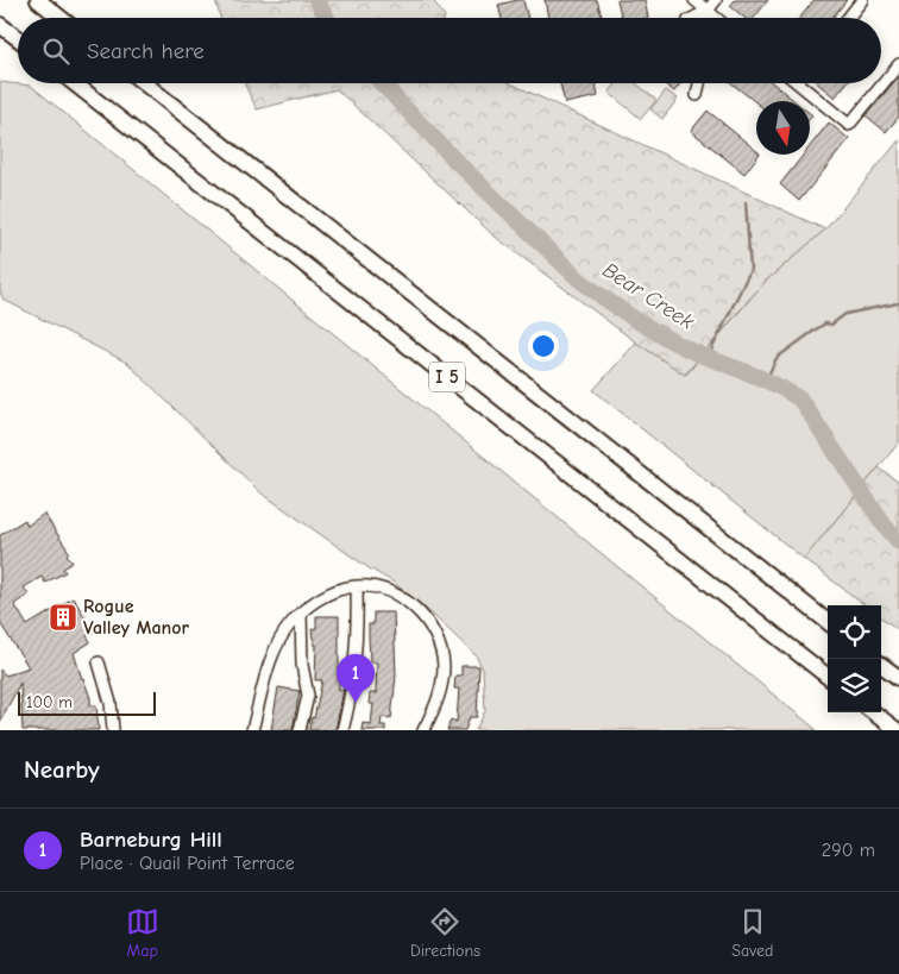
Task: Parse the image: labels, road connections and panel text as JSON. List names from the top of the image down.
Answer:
{
  "streets": {
    "highway": ["I 5"]
  },
  "water": ["Bear Creek"],
  "places": {
    "building": ["Rogue Valley Manor"]
  },
  "scale_bar": "100 m",
  "north": "bottom",
  "page": {
    "search": "Search here",
    "pins": "1",
    "scale": "100 m",
    "heading": "Nearby",
    "list": [
      {
        "mark": "1",
        "name": "Barneburg Hill",
        "note": "Place · Quail Point Terrace",
        "value": "290 m"
      }
    ],
    "nav": ["Map", "Directions", "Saved"]
  }
}
